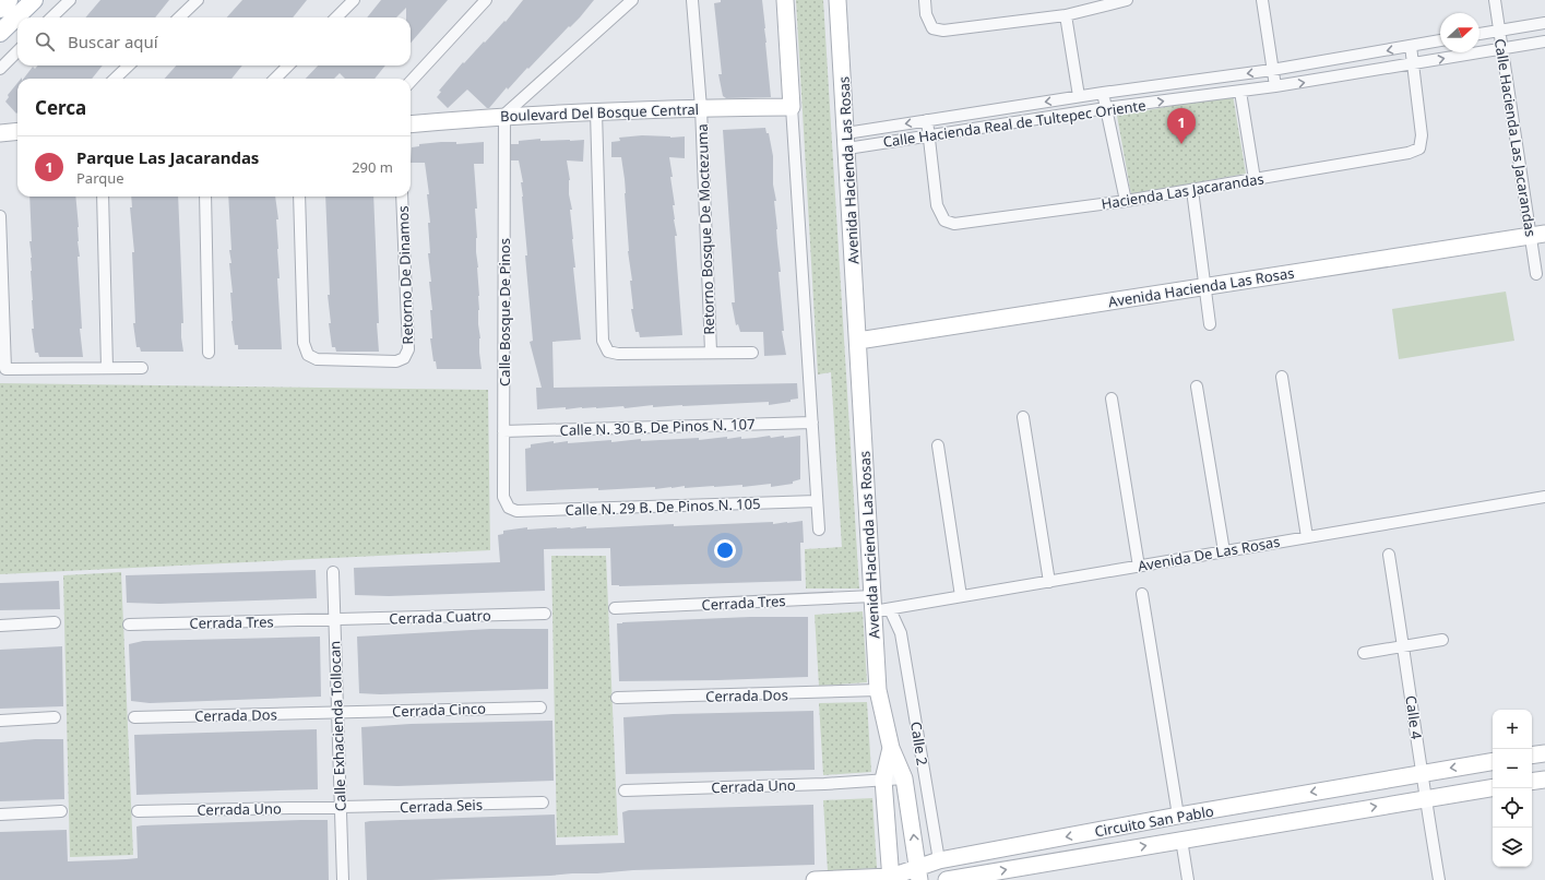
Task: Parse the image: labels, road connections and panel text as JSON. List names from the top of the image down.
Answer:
{
  "streets": {
    "main road": [
      "Boulevard Del Bosque Central",
      "Avenida Hacienda Las Rosas",
      "Calle 2",
      "Circuito San Pablo"
    ],
    "street": [
      "Calle Hacienda Real de Tultepec Oriente",
      "Calle Hacienda Las Jacarandas",
      "Hacienda Las Jacarandas",
      "Retorno Bosque De Moctezuma",
      "Retorno De Dinamos",
      "Calle Bosque De Pinos",
      "Calle N. 30 B. De Pinos N. 107",
      "Calle N. 29 B. De Pinos N. 105",
      "Avenida De Las Rosas",
      "Cerrada Tres",
      "Cerrada Cuatro",
      "Cerrada Dos",
      "Cerrada Cinco",
      "Calle 4",
      "Calle Exhacienda Tollocan",
      "Cerrada Uno",
      "Cerrada Seis"
    ]
  },
  "crossings": [
    ["Boulevard Del Bosque Central", "Retorno Bosque De Moctezuma"],
    ["Boulevard Del Bosque Central", "Calle Bosque De Pinos"],
    ["Calle Hacienda Real de Tultepec Oriente", "Calle Hacienda Las Jacarandas"],
    ["Calle Hacienda Real de Tultepec Oriente", "Avenida Hacienda Las Rosas"],
    ["Calle Hacienda Real de Tultepec Oriente", "Hacienda Las Jacarandas"],
    ["Calle Hacienda Las Jacarandas", "Avenida Hacienda Las Rosas"],
    ["Avenida Hacienda Las Rosas", "Avenida De Las Rosas"],
    ["Avenida Hacienda Las Rosas", "Cerrada Tres"],
    ["Avenida Hacienda Las Rosas", "Cerrada Dos"],
    ["Avenida Hacienda Las Rosas", "Cerrada Uno"],
    ["Avenida Hacienda Las Rosas", "Circuito San Pablo"],
    ["Calle Bosque De Pinos", "Calle N. 30 B. De Pinos N. 107"],
    ["Calle Bosque De Pinos", "Calle N. 29 B. De Pinos N. 105"],
    ["Avenida De Las Rosas", "Cerrada Tres"],
    ["Avenida De Las Rosas", "Calle 2"],
    ["Cerrada Tres", "Cerrada Cuatro"],
    ["Cerrada Tres", "Calle Exhacienda Tollocan"],
    ["Cerrada Cuatro", "Calle Exhacienda Tollocan"],
    ["Cerrada Dos", "Cerrada Cinco"],
    ["Cerrada Dos", "Calle Exhacienda Tollocan"],
    ["Cerrada Cinco", "Calle Exhacienda Tollocan"],
    ["Calle 4", "Circuito San Pablo"],
    ["Calle Exhacienda Tollocan", "Cerrada Uno"],
    ["Calle Exhacienda Tollocan", "Cerrada Seis"],
    ["Calle 2", "Circuito San Pablo"],
    ["Cerrada Uno", "Cerrada Seis"]
  ],
  "north": "right",
  "page": {
    "search": "Buscar aquí",
    "heading": "Cerca",
    "pins": "1",
    "list": [
      {
        "mark": "1",
        "name": "Parque Las Jacarandas",
        "note": "Parque",
        "value": "290 m"
      }
    ],
    "map_buttons": ["+", "−"]
  }
}
